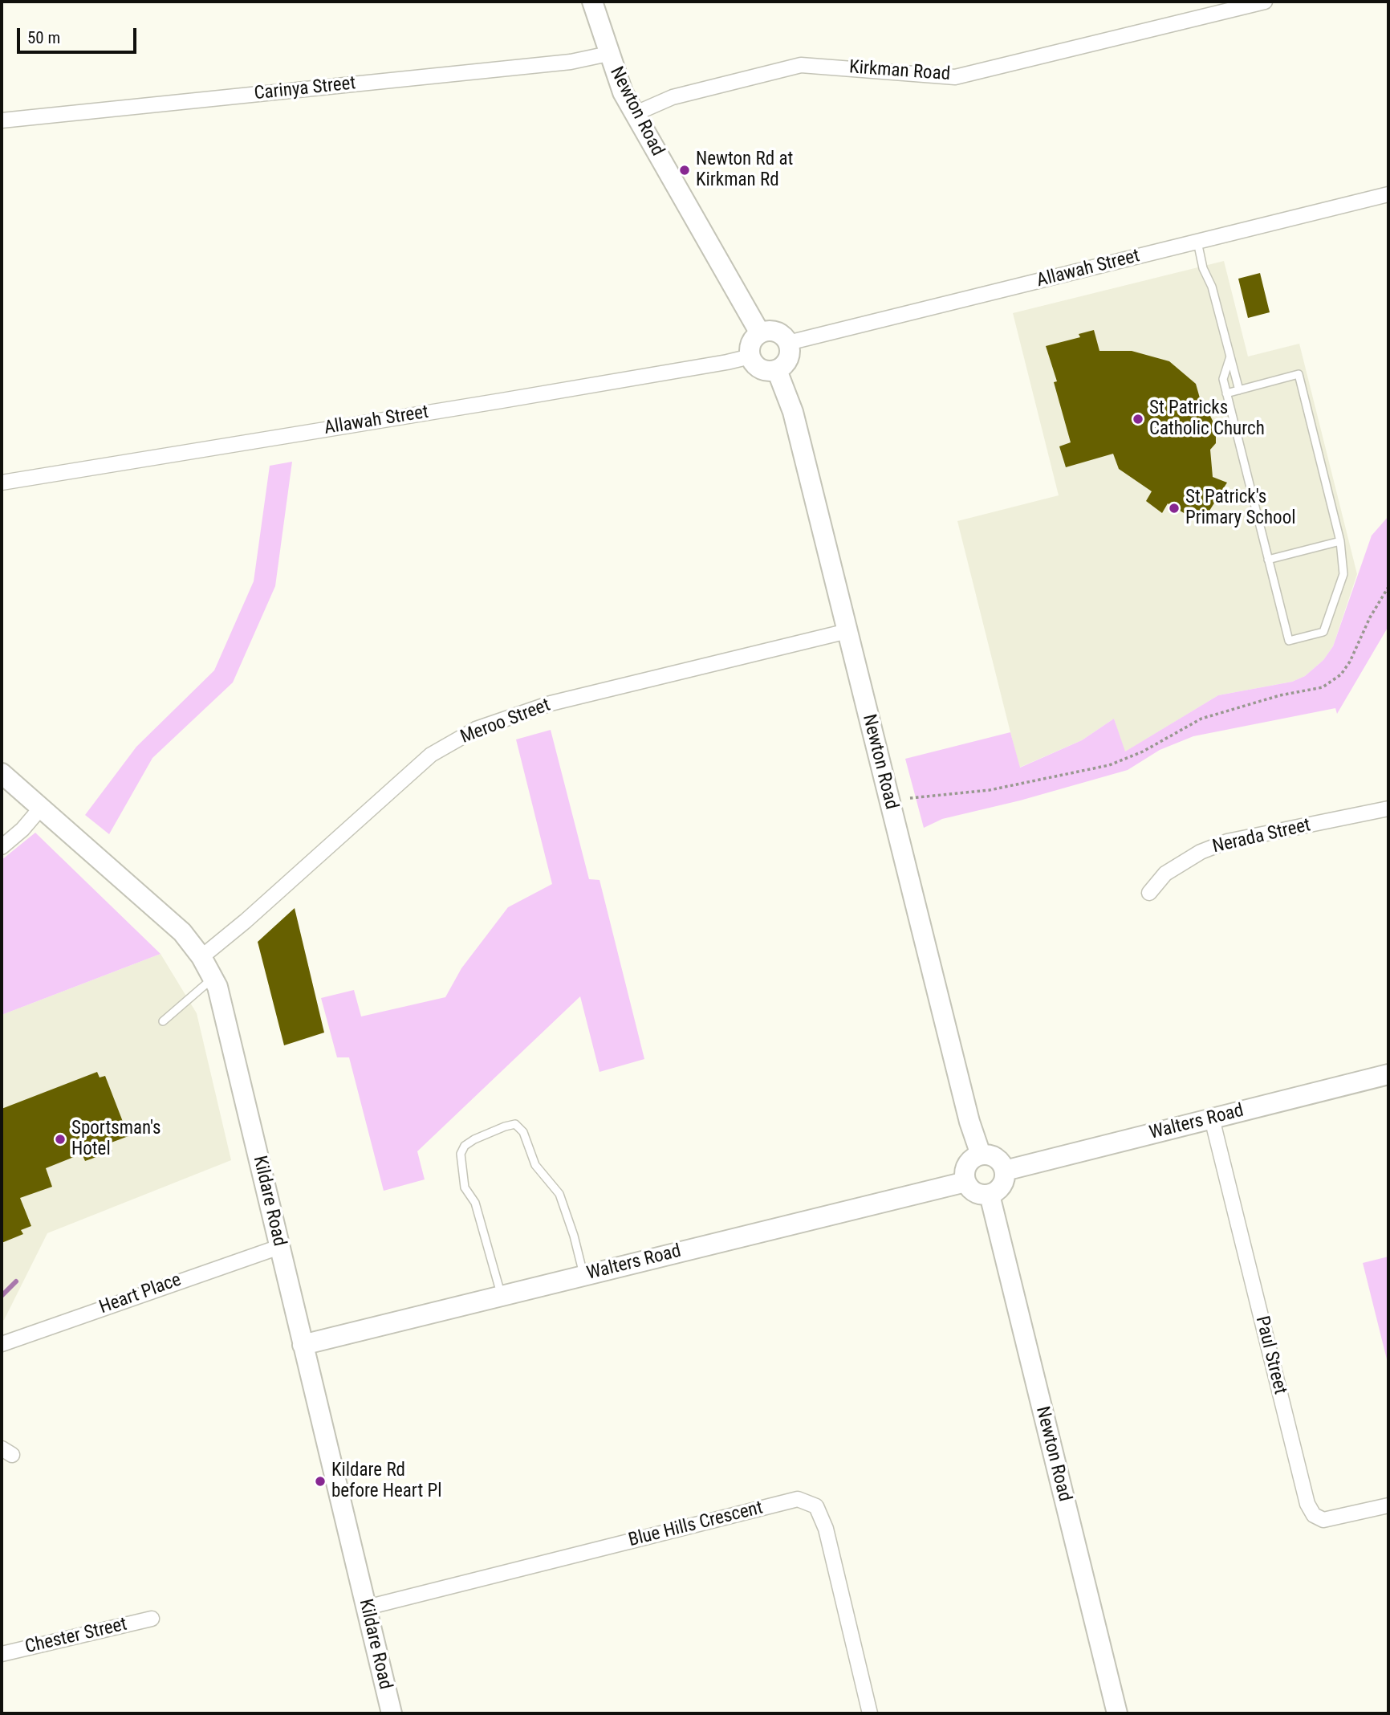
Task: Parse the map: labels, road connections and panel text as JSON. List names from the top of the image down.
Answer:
{
  "streets": {
    "main road": ["Newton Road", "Walters Road", "Kildare Road"],
    "street": [
      "Kirkman Road",
      "Carinya Street",
      "Allawah Street",
      "Meroo Street",
      "Nerada Street",
      "Heart Place",
      "Paul Street",
      "Blue Hills Crescent",
      "Chester Street"
    ]
  },
  "crossings": [
    ["Kirkman Road", "Newton Road"],
    ["Carinya Street", "Newton Road"],
    ["Newton Road", "Allawah Street"],
    ["Newton Road", "Meroo Street"],
    ["Newton Road", "Walters Road"],
    ["Meroo Street", "Kildare Road"],
    ["Walters Road", "Kildare Road"],
    ["Walters Road", "Paul Street"],
    ["Kildare Road", "Heart Place"],
    ["Kildare Road", "Blue Hills Crescent"]
  ],
  "places": [
    "Newton Rd at Kirkman Rd",
    "St Patricks Catholic Church",
    "St Patrick's Primary School",
    "Sportsman's Hotel",
    "Kildare Rd before Heart Pl"
  ],
  "scale_bar": "50 m"
}
